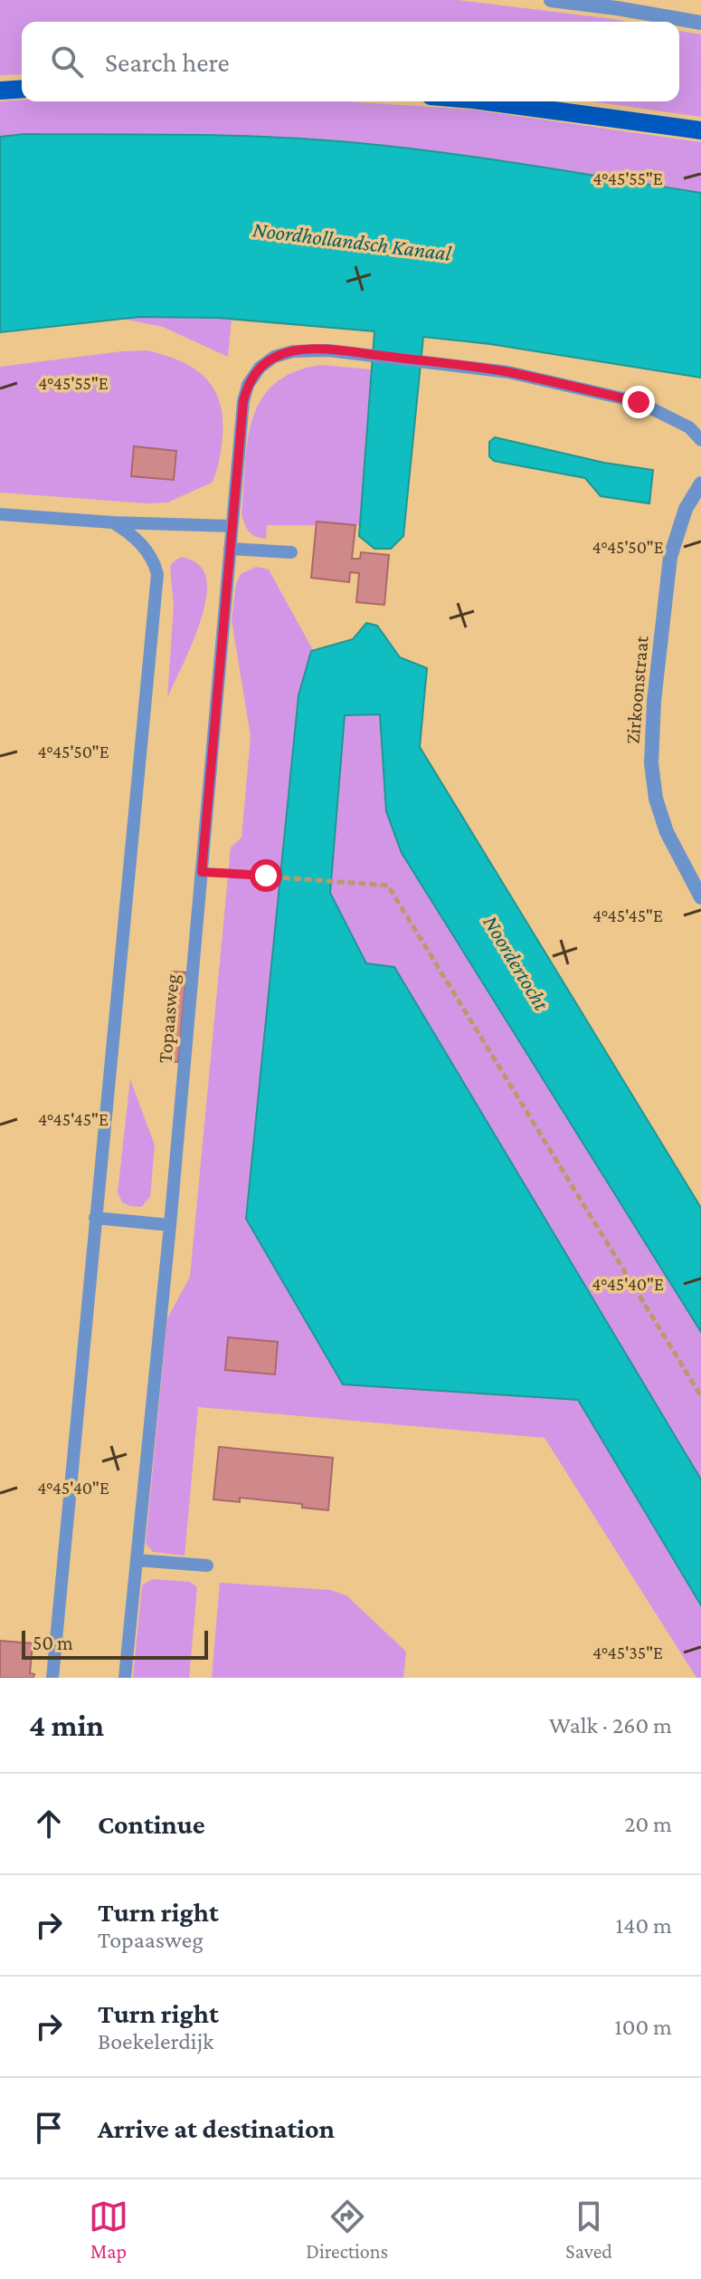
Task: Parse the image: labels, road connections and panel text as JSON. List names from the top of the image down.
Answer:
{
  "streets": {
    "street": ["Zirkoonstraat"],
    "lane": ["Topaasweg"]
  },
  "water": ["Noordhollandsch Kanaal", "Noordertocht"],
  "scale_bar": "50 m",
  "page": {
    "search": "Search here",
    "scale": "50 m",
    "heading": ["4 min", "Walk · 260 m"],
    "list": [
      ["Continue", "20 m"],
      ["Turn right", "Topaasweg", "140 m"],
      ["Turn right", "Boekelerdijk", "100 m"],
      "Arrive at destination"
    ],
    "nav": ["Map", "Directions", "Saved"]
  },
  "coordinates": [
    "4°45'55\"E",
    "4°45'50\"E",
    "4°45'45\"E",
    "4°45'40\"E",
    "4°45'35\"E"
  ]
}
